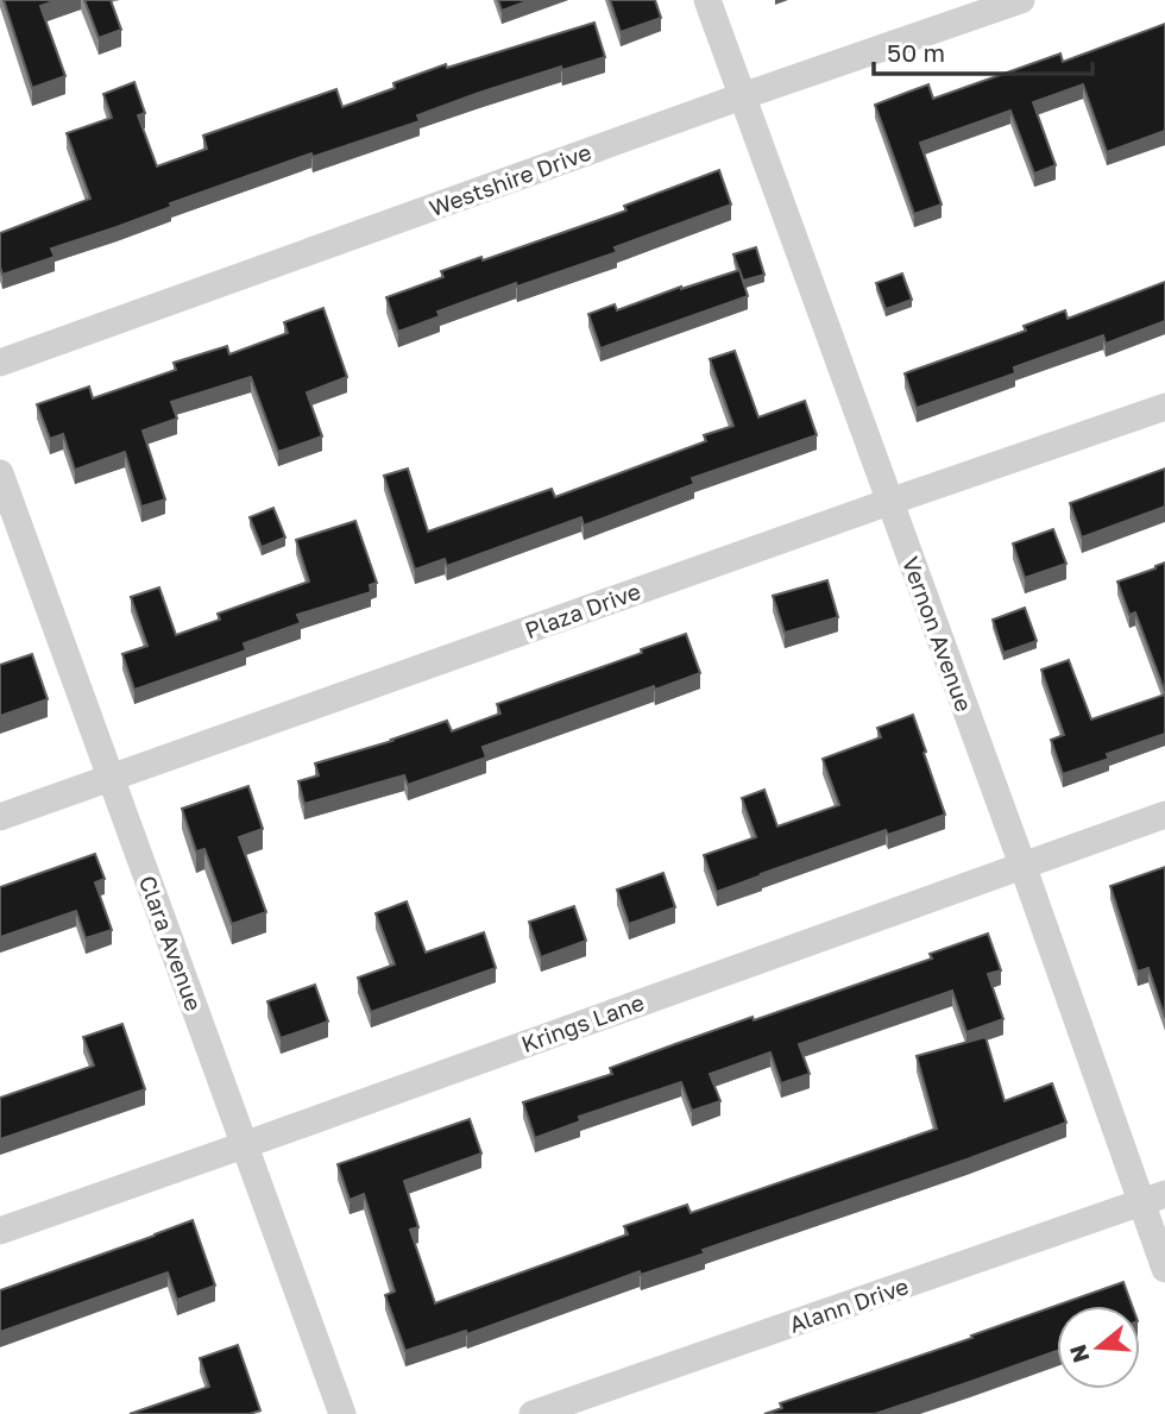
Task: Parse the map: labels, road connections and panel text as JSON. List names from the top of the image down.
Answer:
{
  "streets": {
    "street": [
      "Westshire Drive",
      "Plaza Drive",
      "Vernon Avenue",
      "Clara Avenue",
      "Krings Lane",
      "Alann Drive"
    ]
  },
  "crossings": [
    ["Westshire Drive", "Vernon Avenue"],
    ["Plaza Drive", "Vernon Avenue"],
    ["Plaza Drive", "Clara Avenue"],
    ["Vernon Avenue", "Krings Lane"],
    ["Vernon Avenue", "Alann Drive"],
    ["Clara Avenue", "Krings Lane"]
  ],
  "scale_bar": "50 m",
  "north": "left"
}
